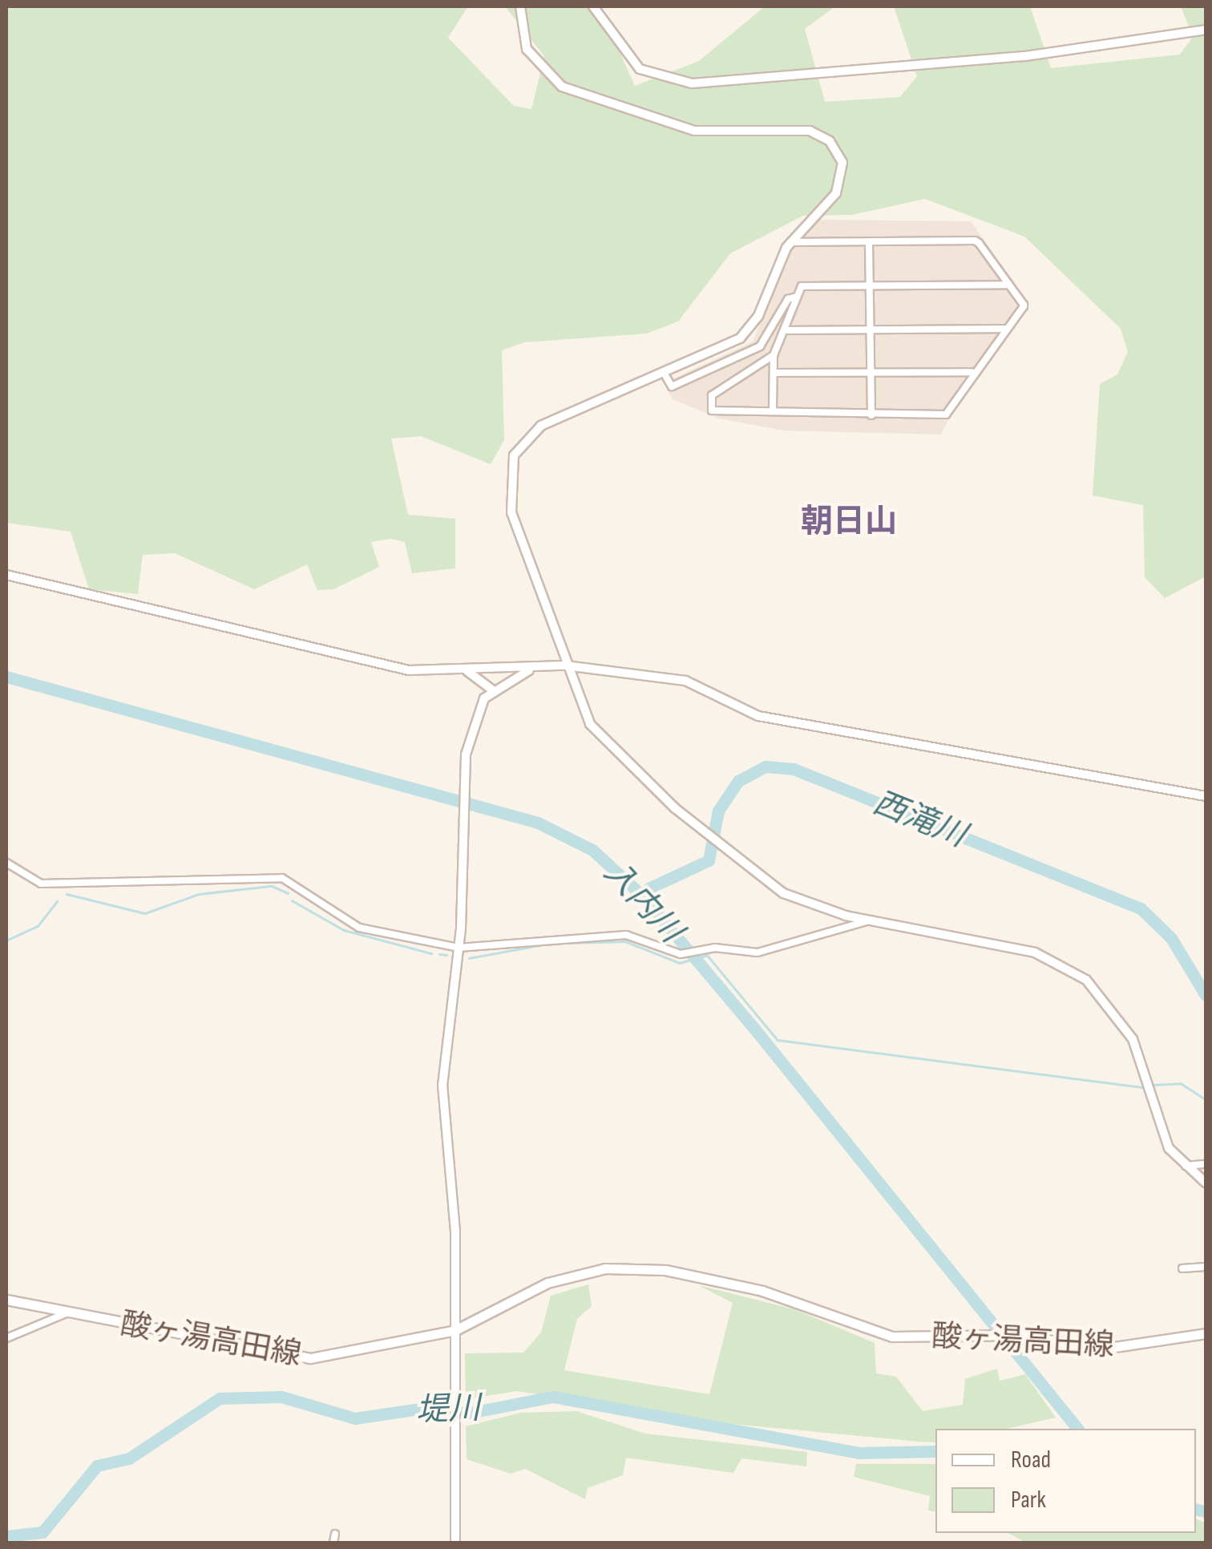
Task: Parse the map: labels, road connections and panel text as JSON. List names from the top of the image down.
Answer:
{
  "streets": {
    "main road": ["酸ヶ湯高田線"]
  },
  "districts": ["朝日山"],
  "water": ["西滝川", "入内川", "堤川"],
  "legend": ["Road", "Park"]
}
